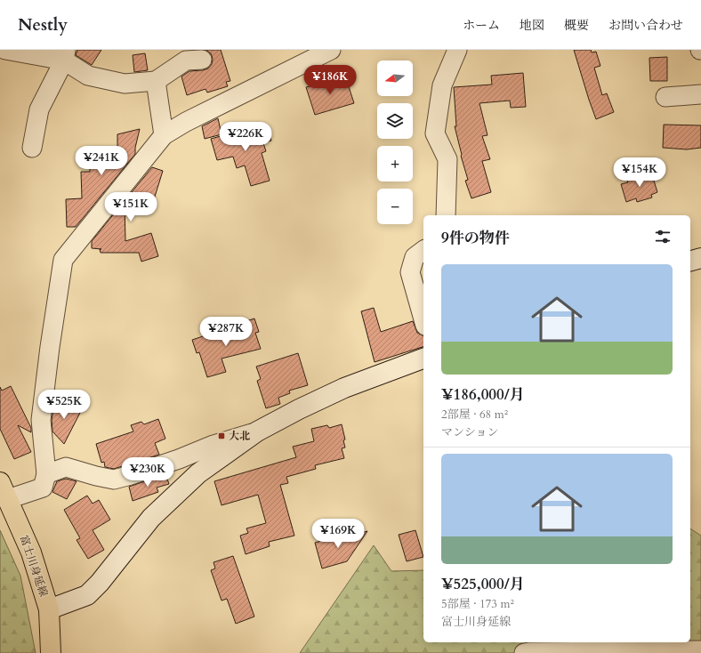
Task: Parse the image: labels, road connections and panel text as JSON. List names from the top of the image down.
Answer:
{
  "streets": {
    "main road": ["富士川身延線"]
  },
  "places": {
    "transit": ["大北"]
  },
  "north": "left",
  "page": {
    "header": "Nestly",
    "nav": [
      "ホーム",
      "地図",
      "概要",
      "お問い合わせ"
    ],
    "map_buttons": ["+", "−"],
    "price": [
      "¥186K",
      "¥226K",
      "¥241K",
      "¥154K",
      "¥151K",
      "¥287K",
      "¥525K",
      "¥230K",
      "¥169K"
    ],
    "heading": "9件の物件",
    "list": [
      {
        "name": "¥186,000/月",
        "note": "2部屋 · 68 m² · マンション"
      },
      {
        "name": "¥525,000/月",
        "note": "5部屋 · 173 m² · 富士川身延線"
      }
    ]
  }
}
